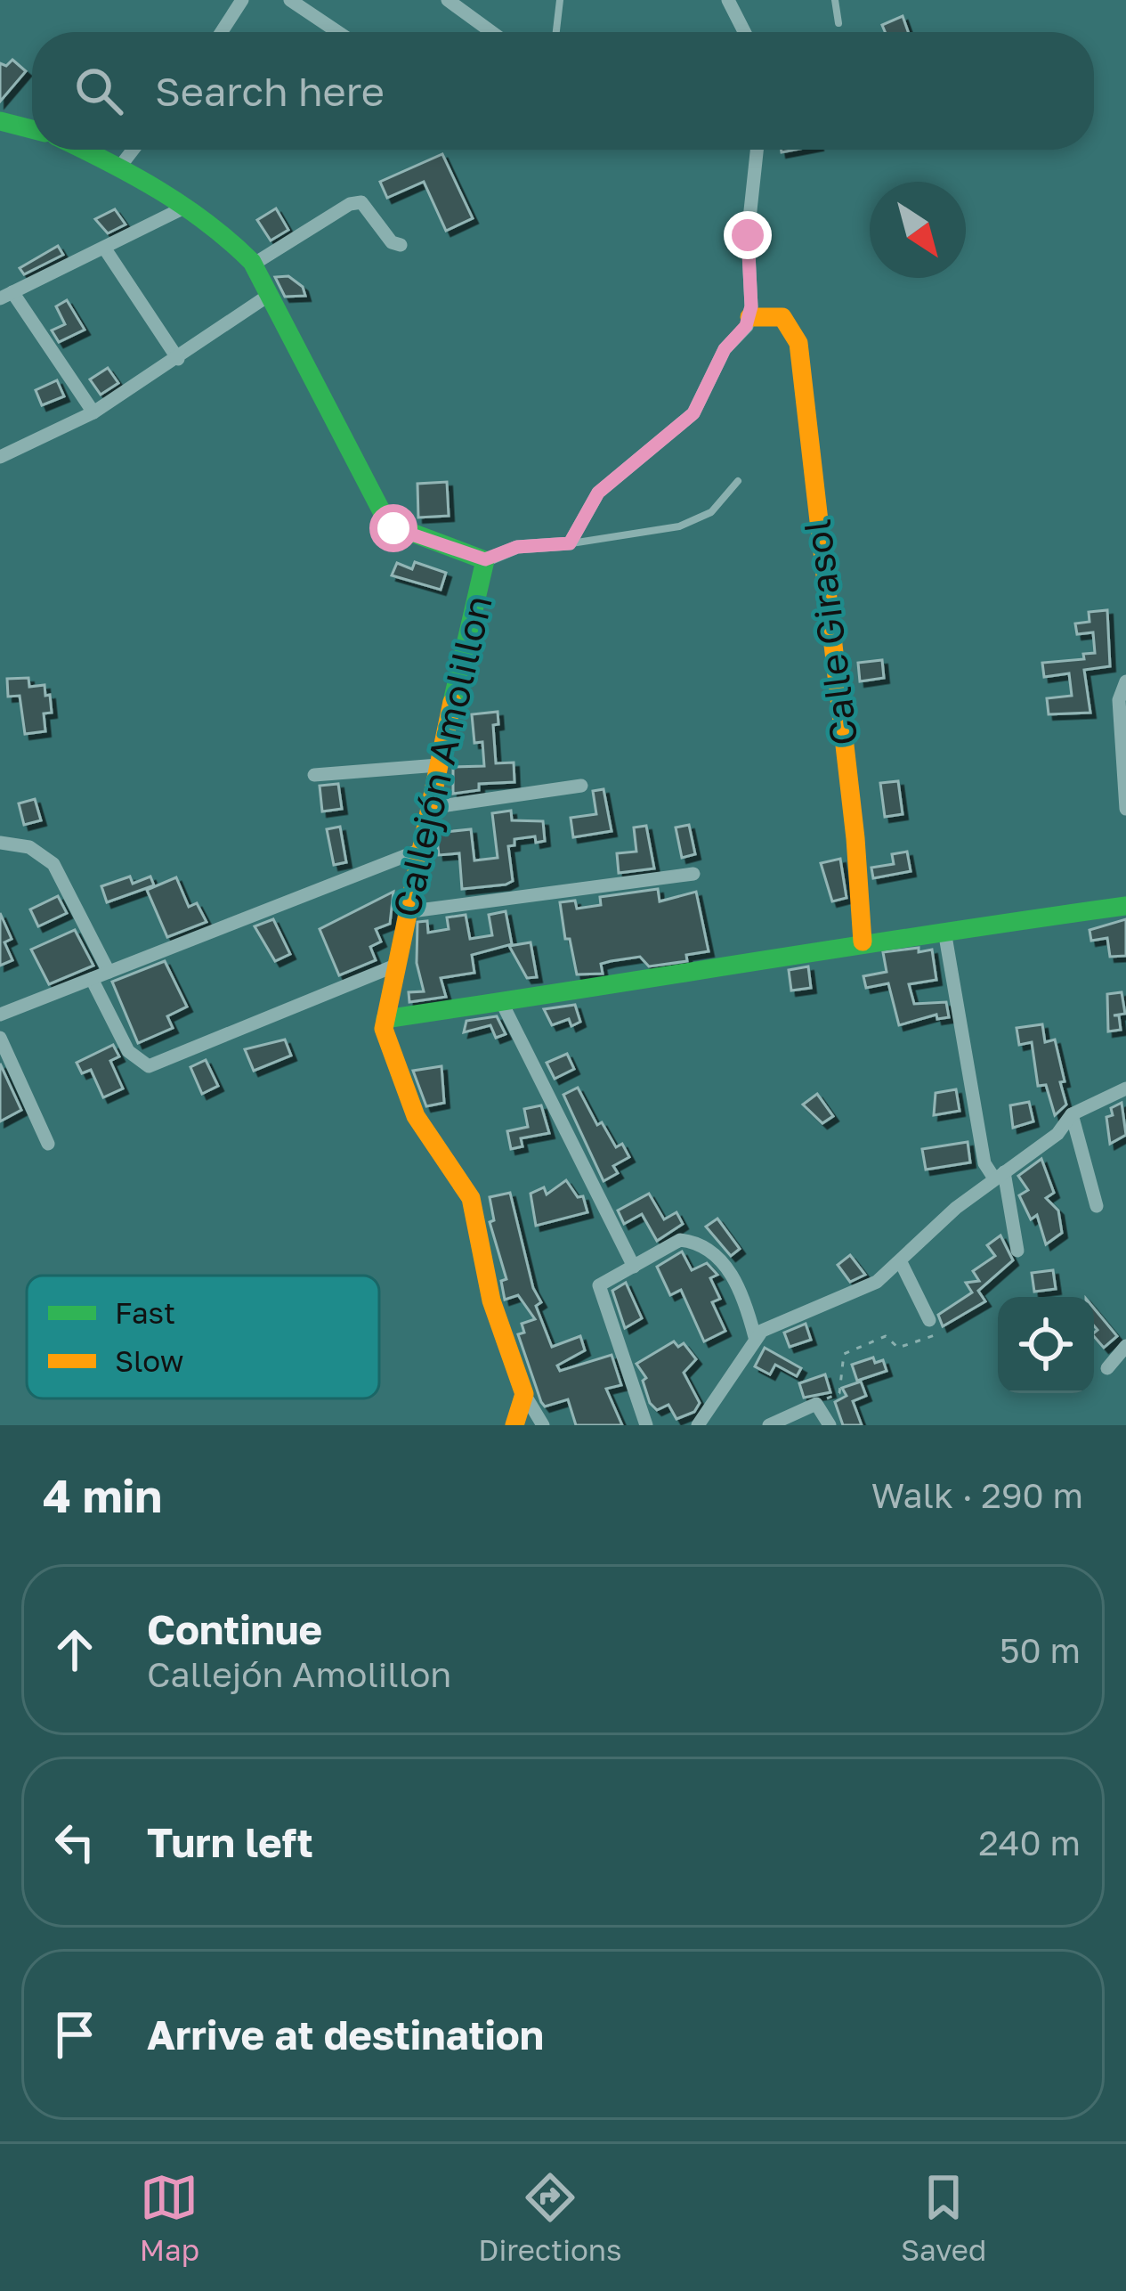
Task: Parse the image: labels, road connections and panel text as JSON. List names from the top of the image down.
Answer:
{
  "streets": {
    "street": ["Calle Girasol", "Callejón Amolillon"]
  },
  "legend": ["Fast", "Slow"],
  "north": "bottom right",
  "page": {
    "search": "Search here",
    "heading": ["4 min", "Walk · 290 m"],
    "list": [
      ["Continue", "Callejón Amolillon", "50 m"],
      ["Turn left", "240 m"],
      "Arrive at destination"
    ],
    "nav": ["Map", "Directions", "Saved"]
  }
}
